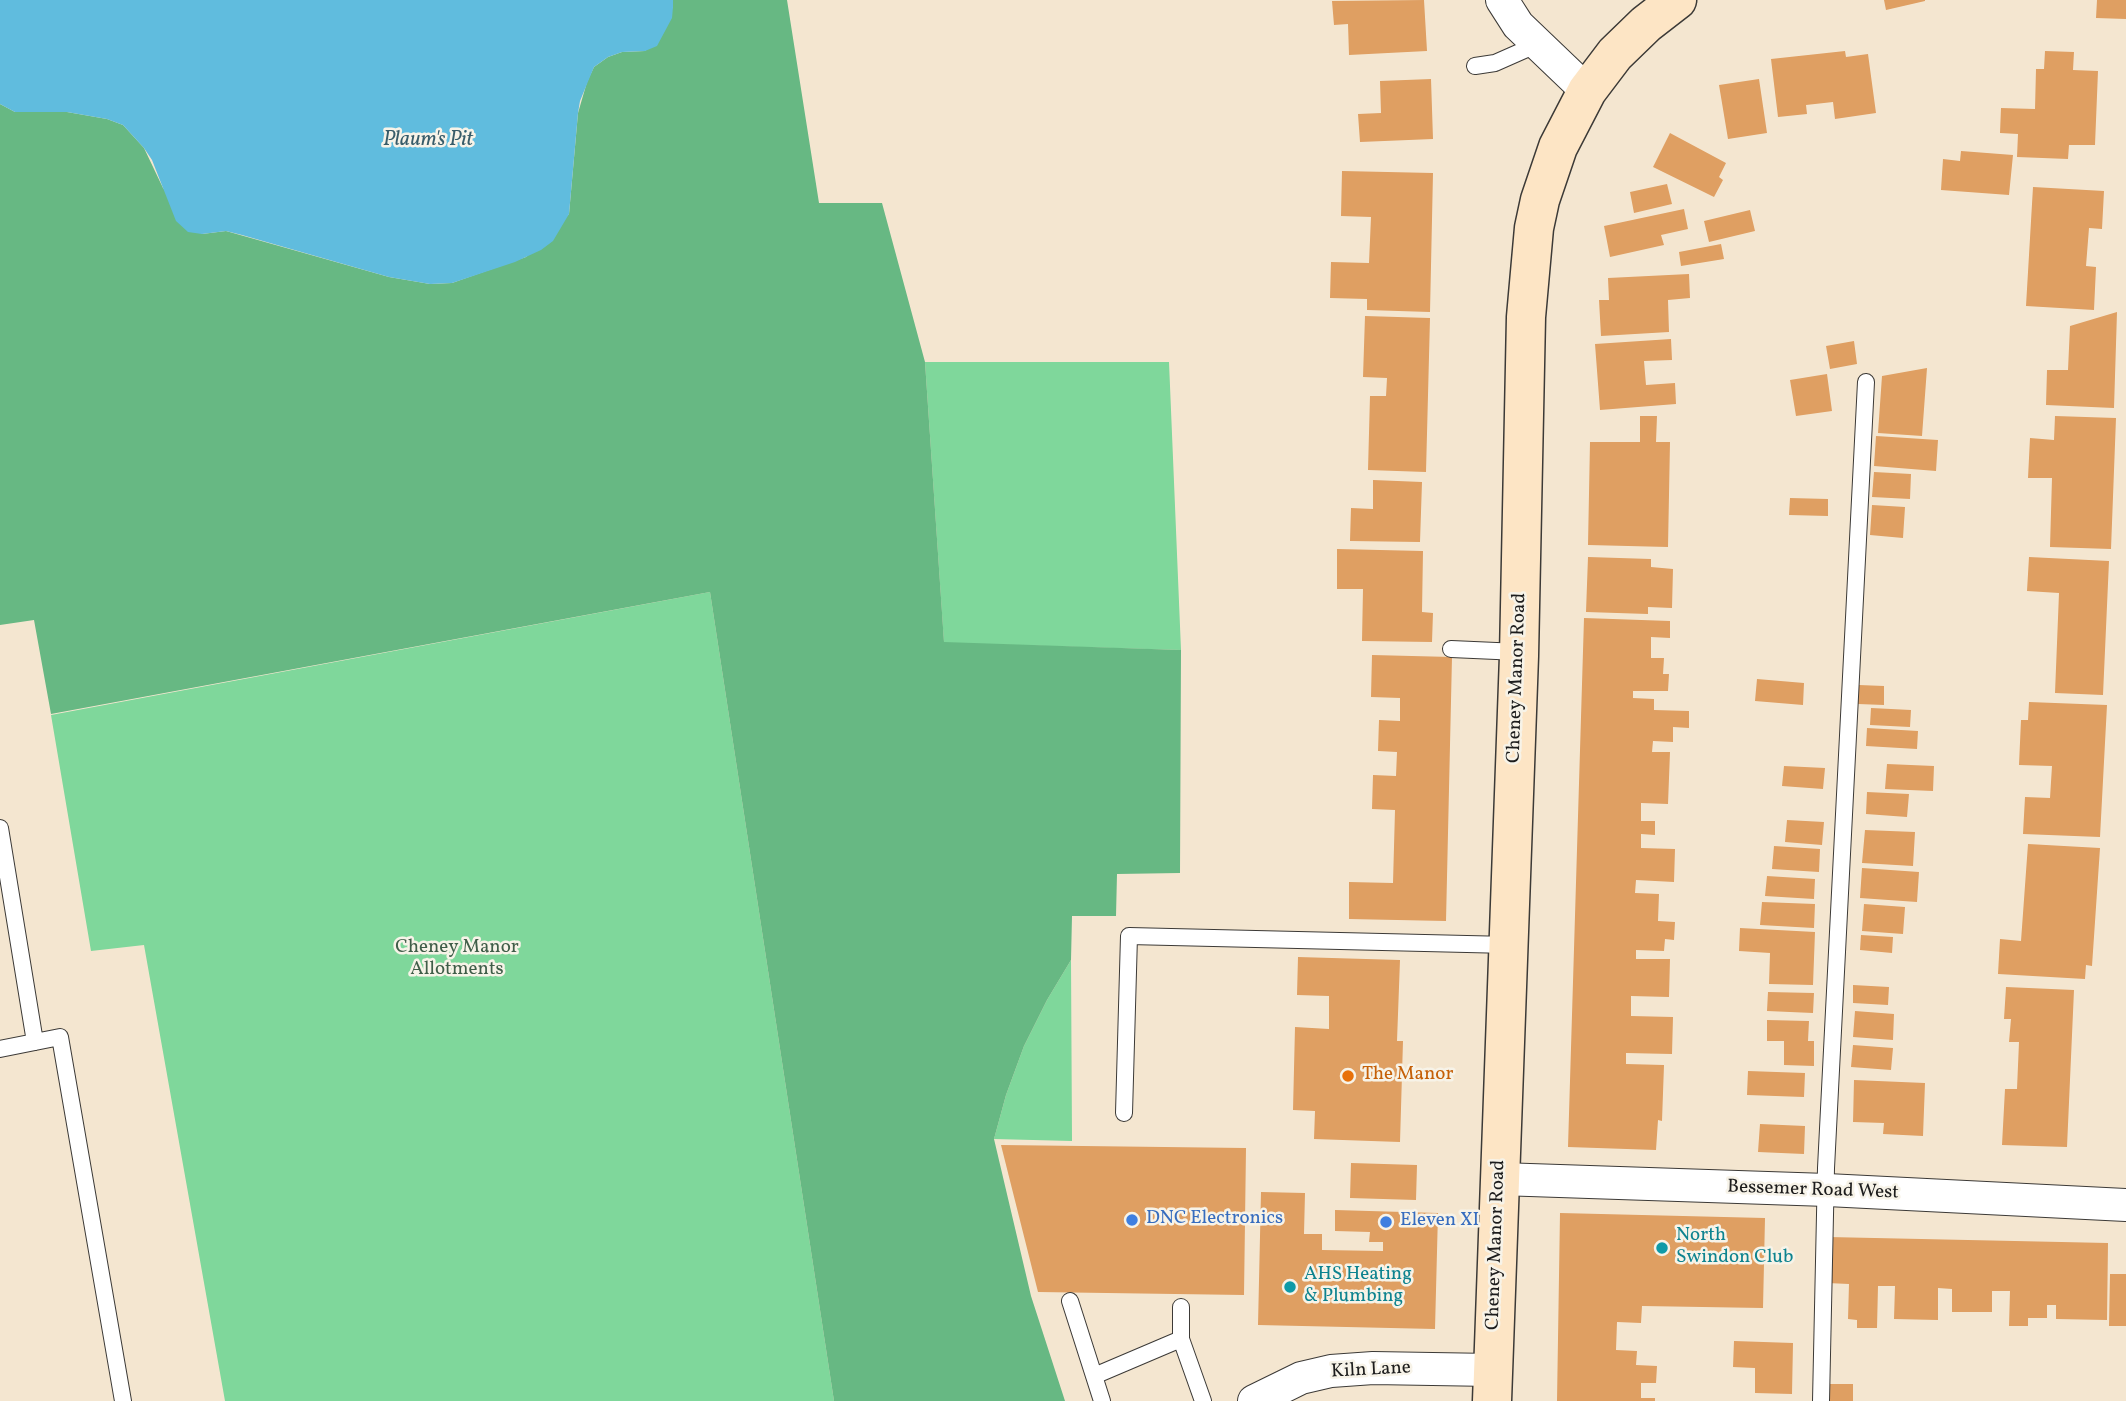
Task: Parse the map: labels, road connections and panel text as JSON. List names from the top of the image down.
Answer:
{
  "streets": {
    "main road": ["Cheney Manor Road"],
    "street": ["Bessemer Road West", "Kiln Lane"]
  },
  "crossings": [
    ["Cheney Manor Road", "Bessemer Road West"],
    ["Cheney Manor Road", "Kiln Lane"]
  ],
  "water": ["Plaum's Pit"],
  "parks": ["Cheney Manor Allotments"],
  "places": [
    "The Manor",
    "DNC Electronics",
    "Eleven XI",
    "North Swindon Club",
    "AHS Heating & Plumbing"
  ]
}
